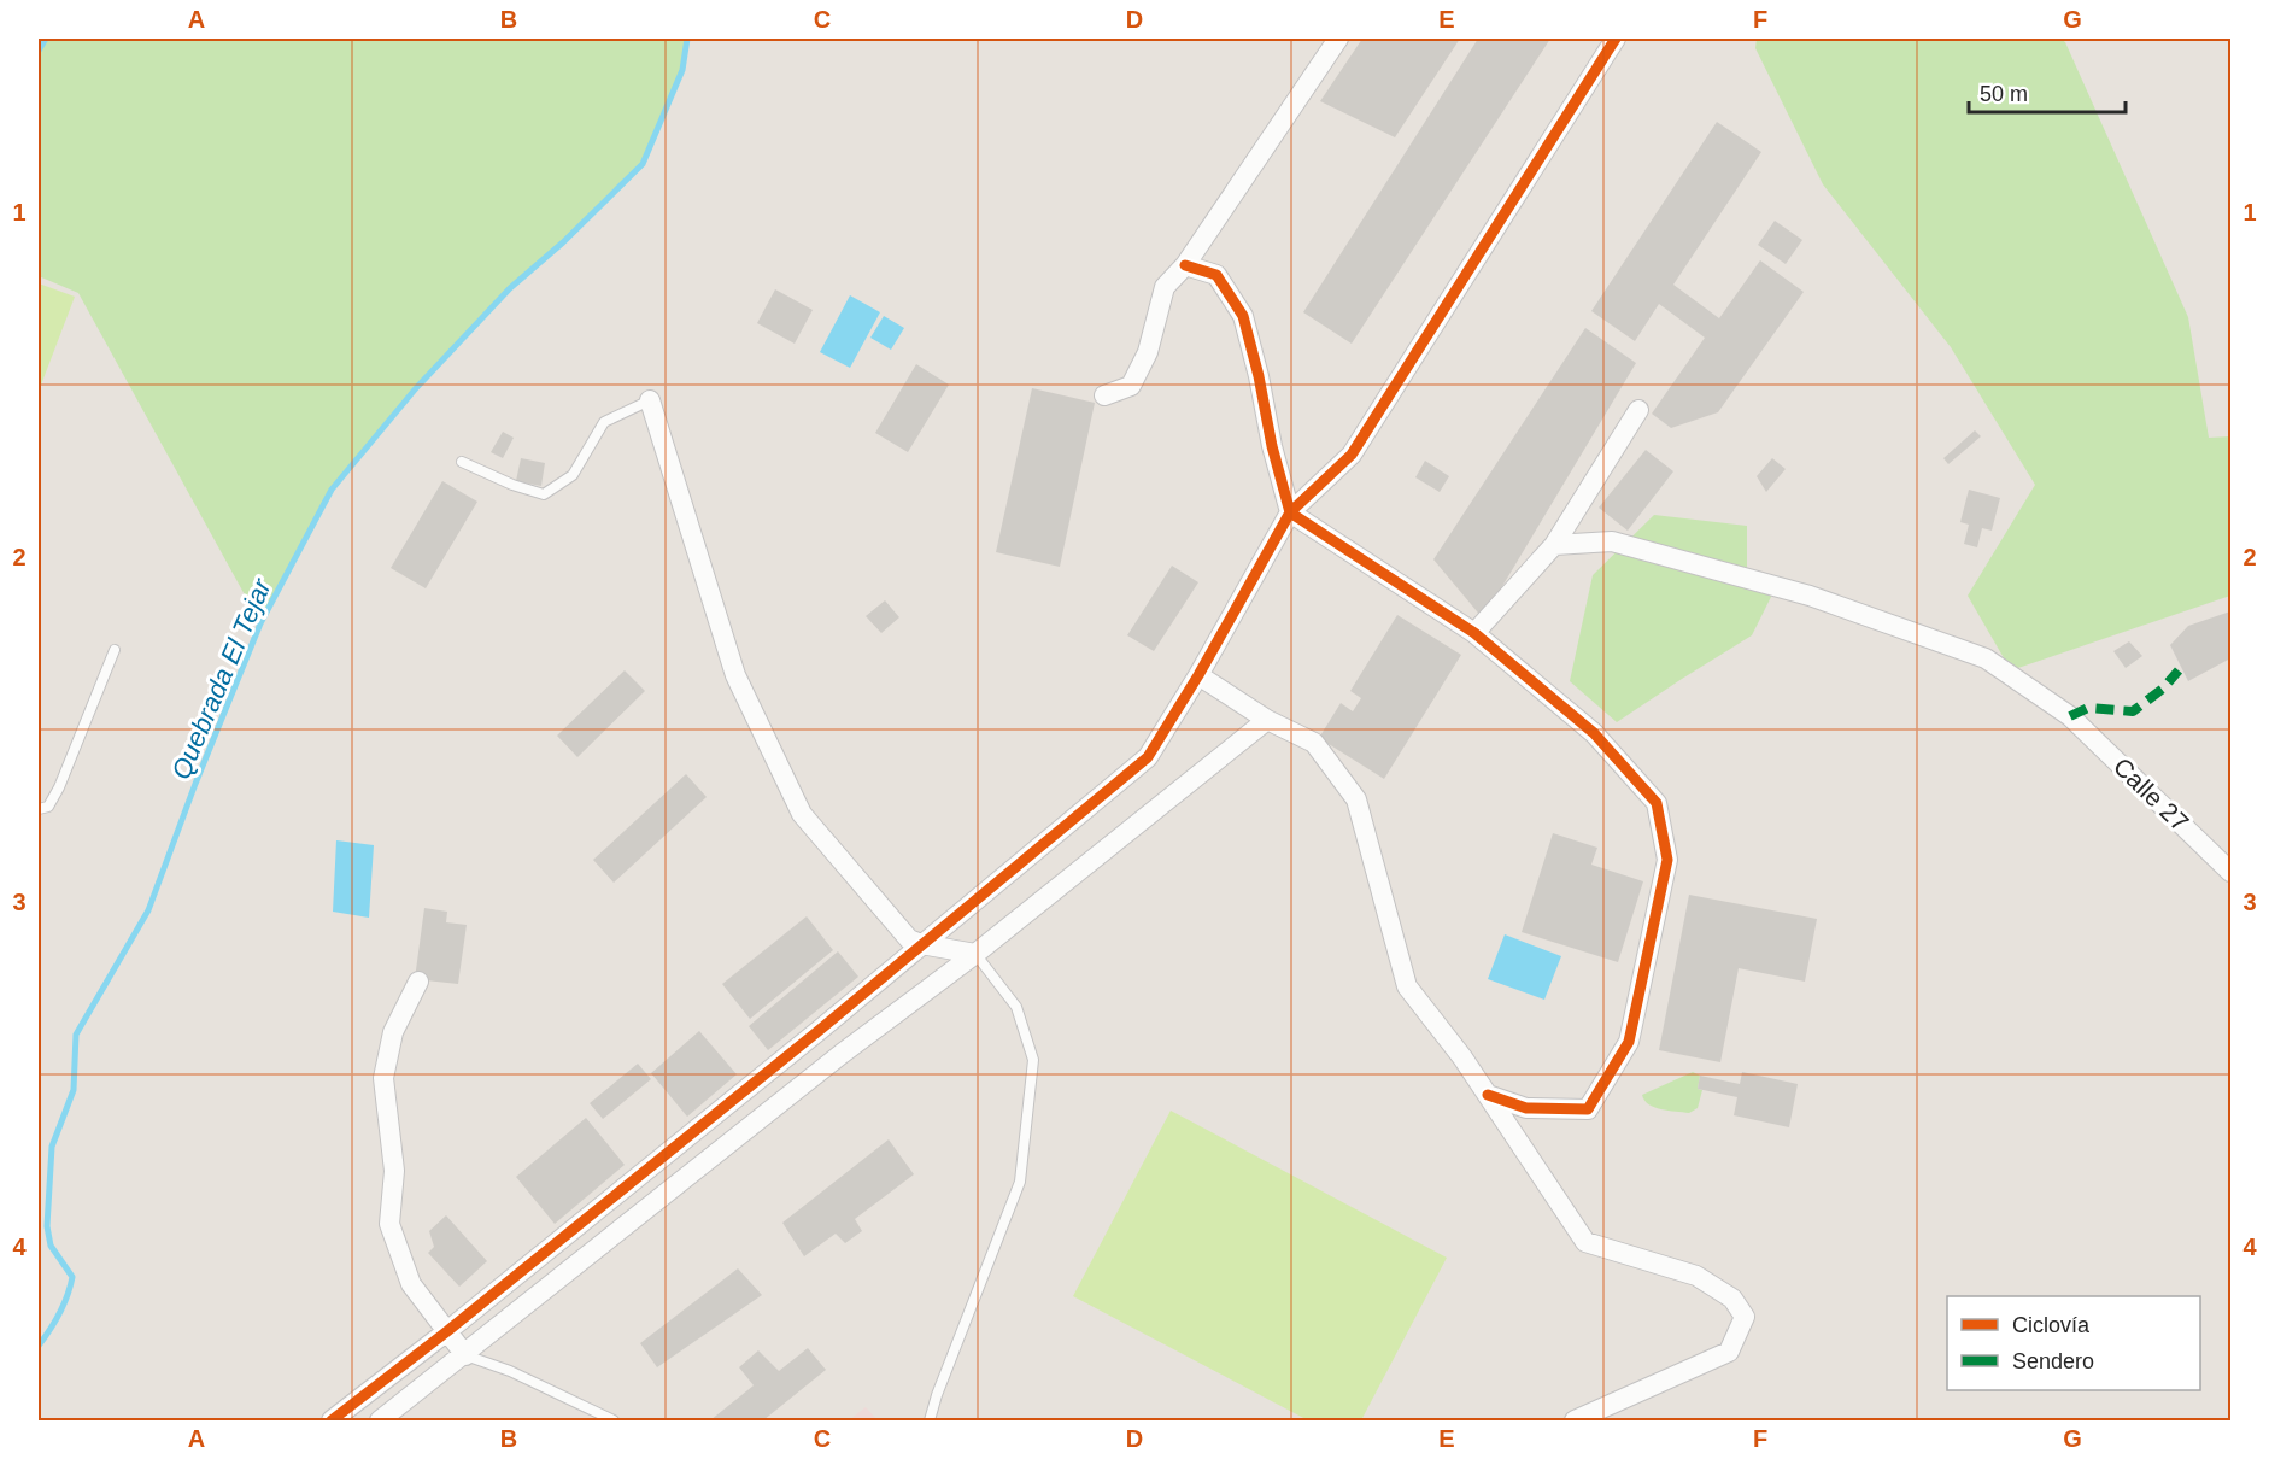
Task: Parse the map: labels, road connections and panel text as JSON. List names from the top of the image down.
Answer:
{
  "streets": {
    "street": ["Calle 27"]
  },
  "water": ["Quebrada El Tejar"],
  "legend": ["Ciclovía", "Sendero"],
  "scale_bar": "50 m",
  "grid": {
    "columns": [
      "A",
      "B",
      "C",
      "D",
      "E",
      "F",
      "G"
    ],
    "rows": [
      "1",
      "2",
      "3",
      "4"
    ]
  }
}
